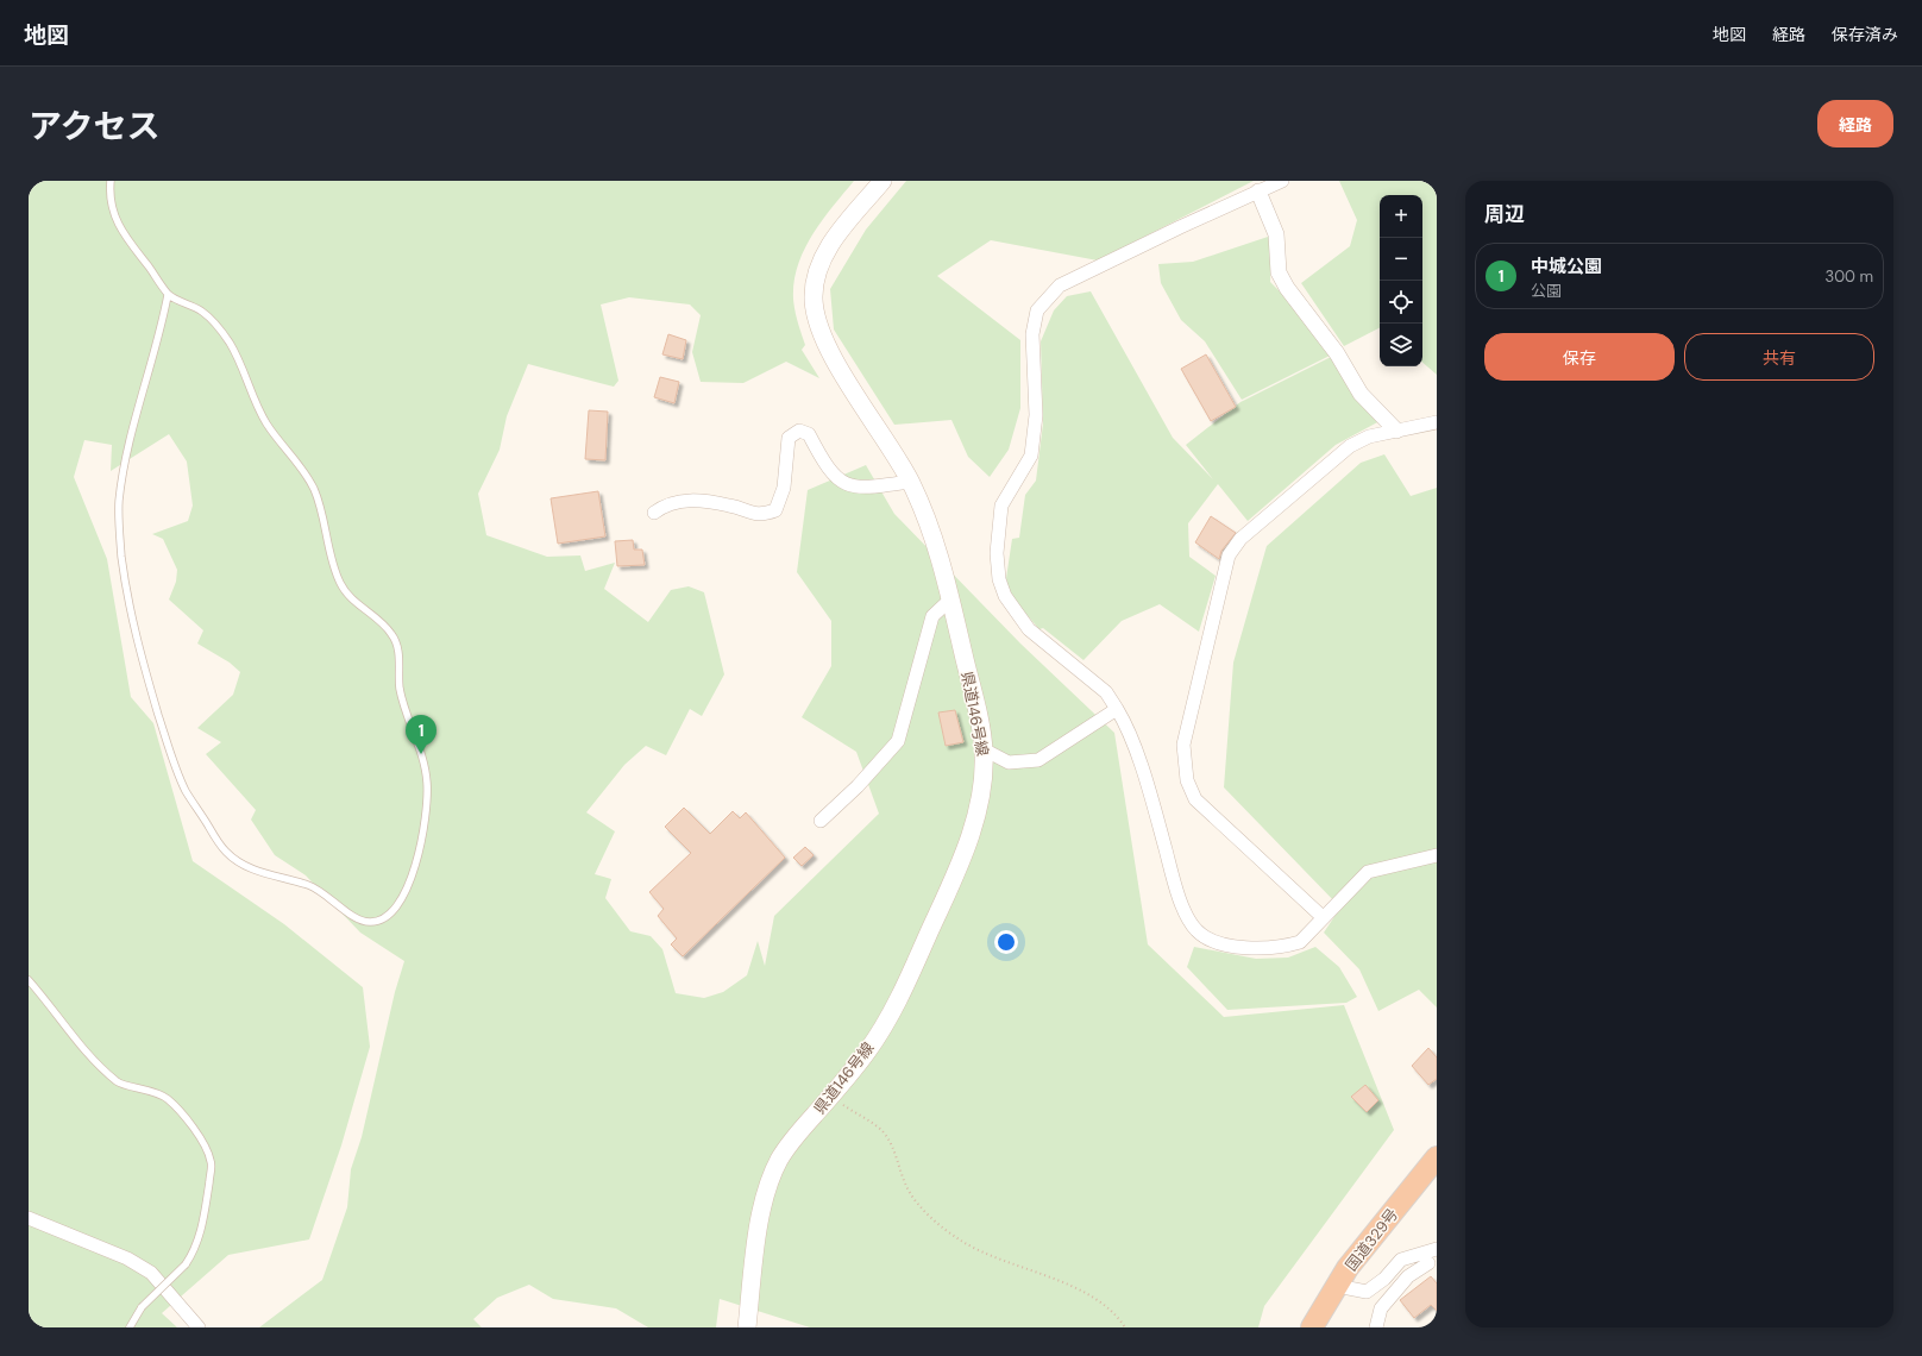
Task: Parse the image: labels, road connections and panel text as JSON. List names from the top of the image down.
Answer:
{
  "streets": {
    "highway": ["国道329号"],
    "main road": ["県道146号線"]
  },
  "page": {
    "header": "地図",
    "nav": ["地図", "経路", "保存済み"],
    "title": "アクセス",
    "buttons": [
      "経路",
      ["保存", "共有"]
    ],
    "heading": "周辺",
    "map_buttons": ["+", "−"],
    "list": [
      {
        "mark": "1",
        "name": "中城公園",
        "note": "公園",
        "value": "300 m"
      }
    ],
    "pins": "1"
  }
}
